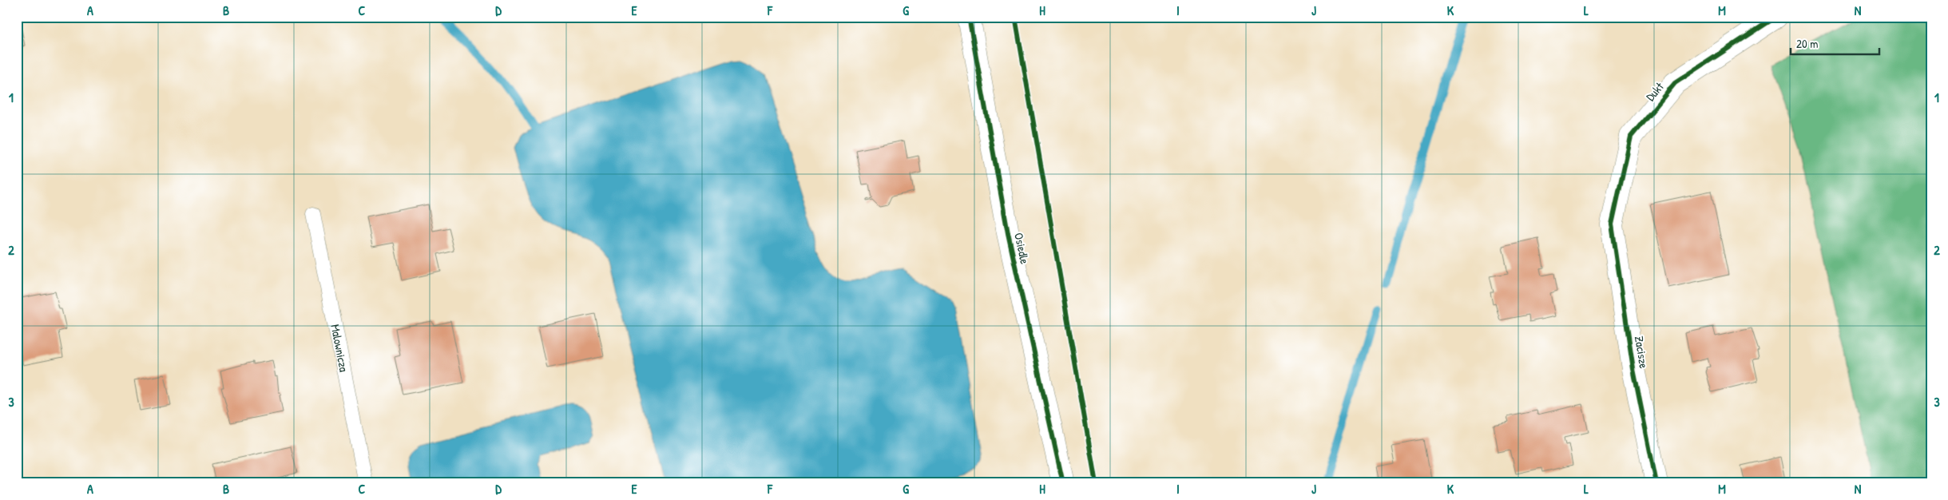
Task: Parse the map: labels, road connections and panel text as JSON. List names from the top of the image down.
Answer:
{
  "streets": {
    "street": ["Dukt", "Osiedle", "Zacisze"],
    "lane": ["Malownicza"]
  },
  "crossings": [
    ["Dukt", "Zacisze"]
  ],
  "scale_bar": "20 m",
  "grid": {
    "columns": [
      "A",
      "B",
      "C",
      "D",
      "E",
      "F",
      "G",
      "H",
      "I",
      "J",
      "K",
      "L",
      "M",
      "N"
    ],
    "rows": ["1", "2", "3"]
  }
}
